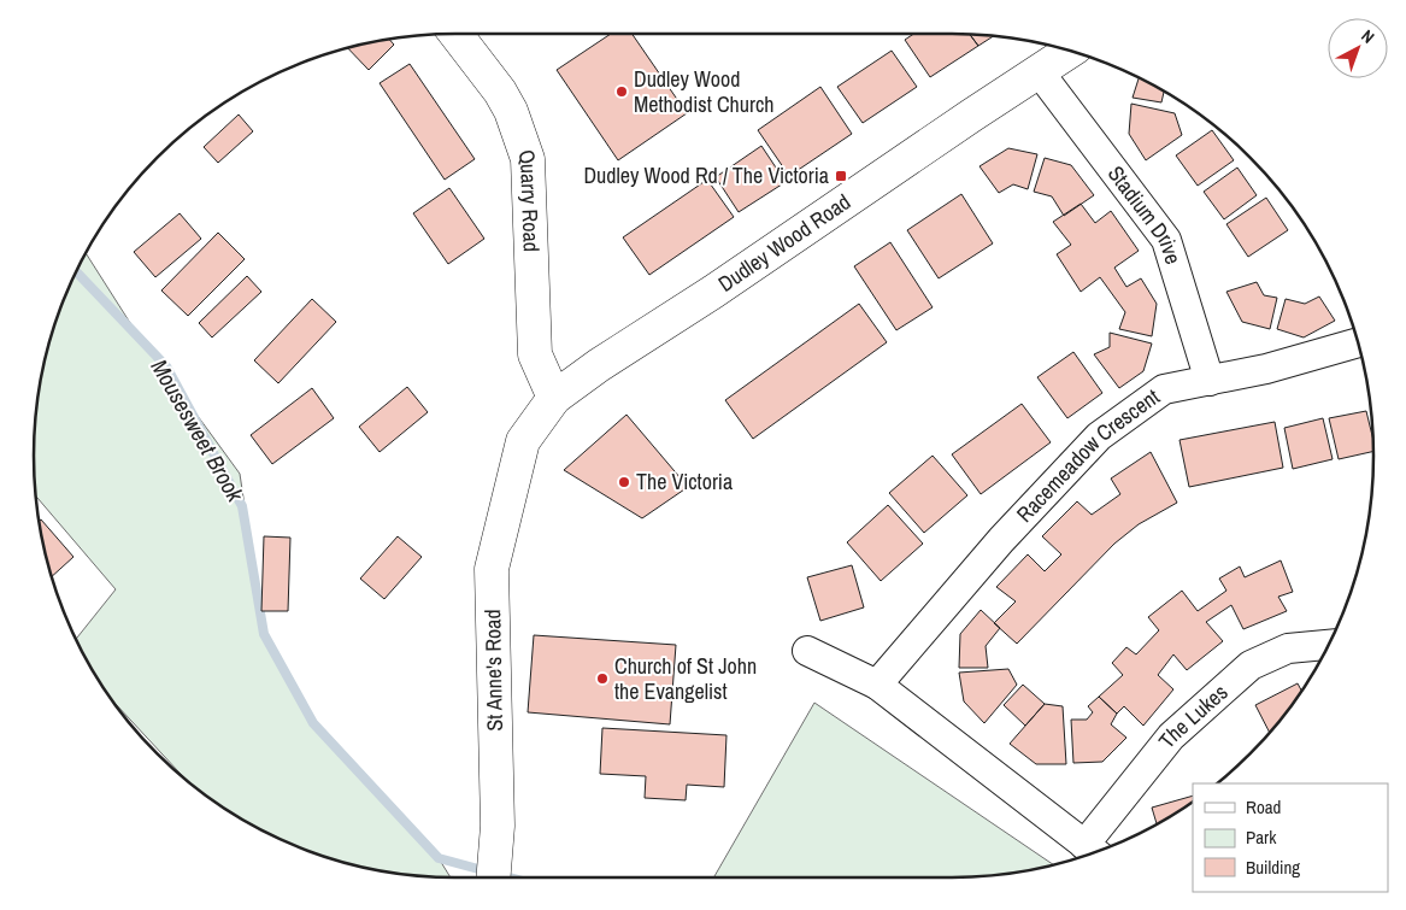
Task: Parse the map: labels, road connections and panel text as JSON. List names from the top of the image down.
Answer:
{
  "streets": {
    "street": [
      "Quarry Road",
      "Stadium Drive",
      "Dudley Wood Road",
      "Racemeadow Crescent",
      "St Anne's Road",
      "The Lukes"
    ]
  },
  "crossings": [
    ["Quarry Road", "Dudley Wood Road"],
    ["Stadium Drive", "Dudley Wood Road"],
    ["Stadium Drive", "Racemeadow Crescent"],
    ["Dudley Wood Road", "St Anne's Road"]
  ],
  "water": ["Mousesweet Brook"],
  "places": {
    "other": ["Dudley Wood Methodist Church", "The Victoria", "Church of St John the Evangelist"],
    "transit": ["Dudley Wood Rd / The Victoria"]
  },
  "legend": ["Road", "Park", "Building"],
  "north": "top right"
}
